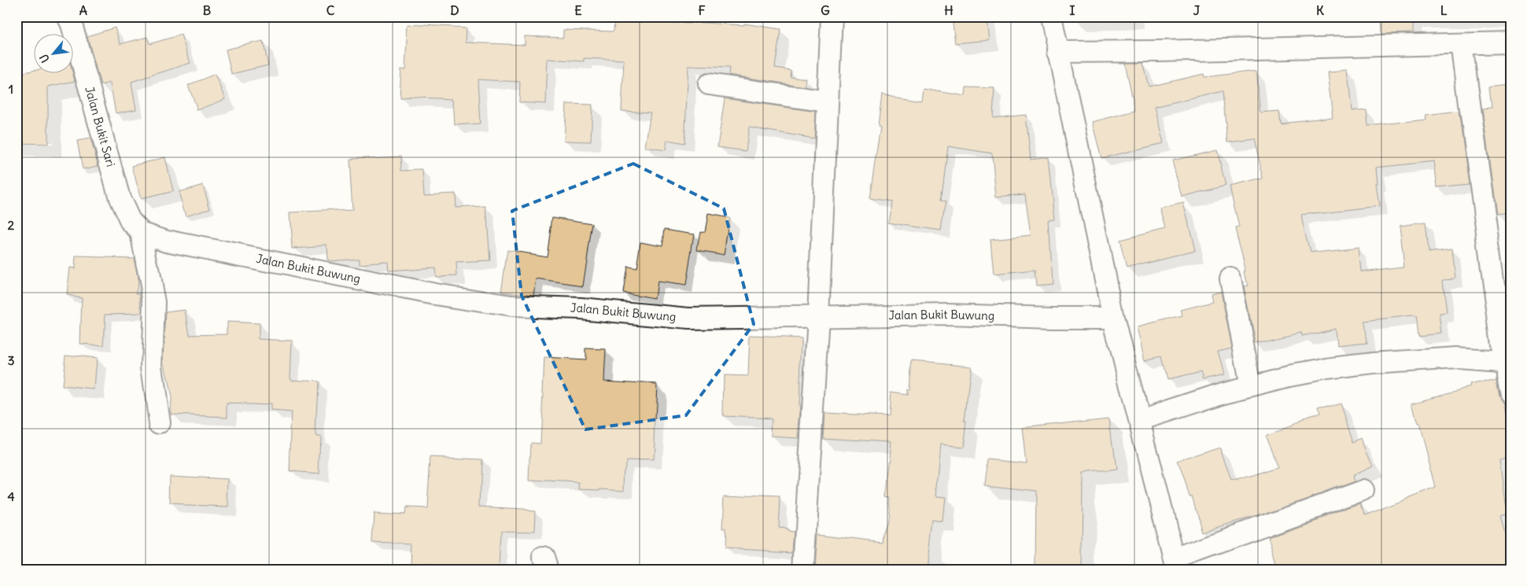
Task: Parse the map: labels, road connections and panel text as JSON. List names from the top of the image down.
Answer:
{
  "streets": {
    "street": ["Jalan Bukit Sari", "Jalan Bukit Buwung"]
  },
  "crossings": [
    ["Jalan Bukit Sari", "Jalan Bukit Buwung"]
  ],
  "north": "bottom left",
  "grid": {
    "columns": [
      "A",
      "B",
      "C",
      "D",
      "E",
      "F",
      "G",
      "H",
      "I",
      "J",
      "K",
      "L"
    ],
    "rows": [
      "1",
      "2",
      "3",
      "4"
    ]
  }
}
